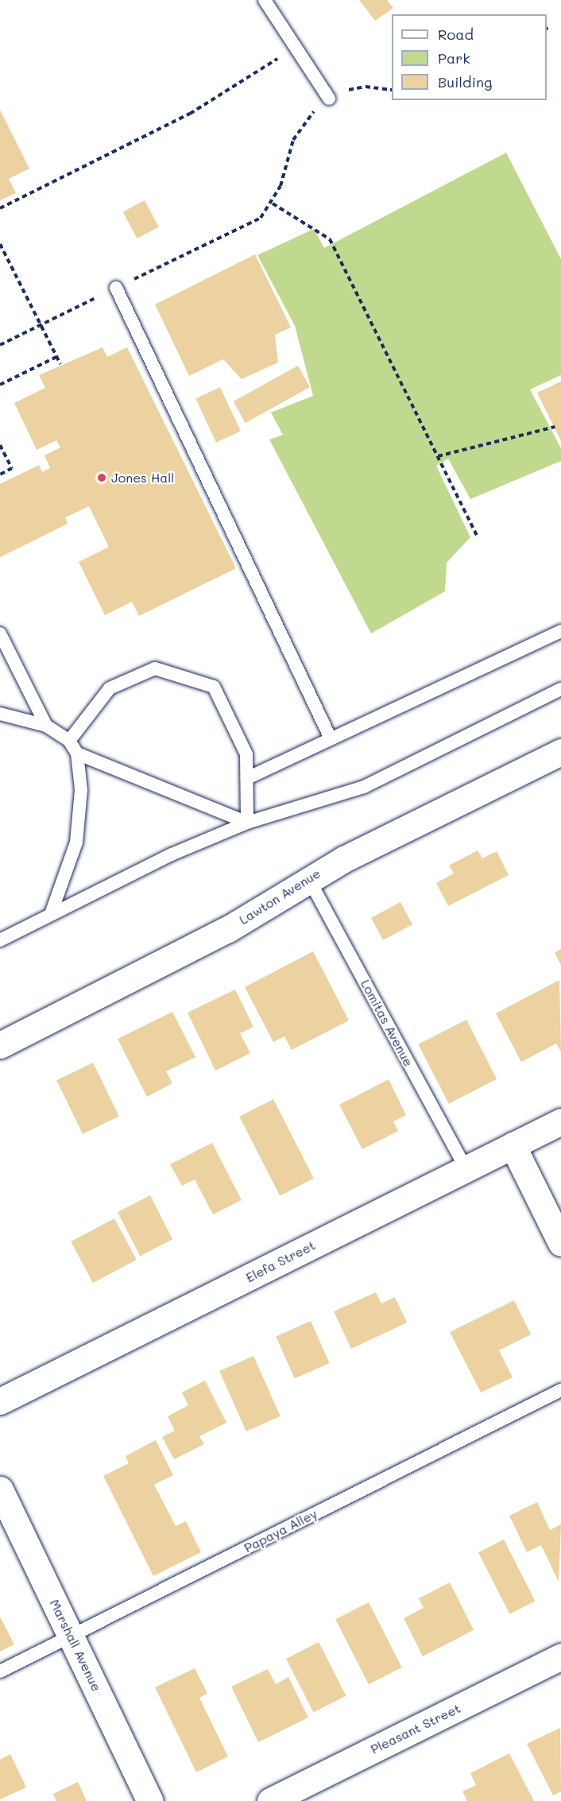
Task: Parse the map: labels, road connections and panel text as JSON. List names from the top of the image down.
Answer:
{
  "streets": {
    "street": [
      "Lawton Avenue",
      "Elefa Street",
      "Marshall Avenue",
      "Pleasant Street"
    ],
    "lane": ["Lomitas Avenue", "Papaya Alley"]
  },
  "crossings": [
    ["Lawton Avenue", "Lomitas Avenue"],
    ["Lomitas Avenue", "Elefa Street"],
    ["Papaya Alley", "Marshall Avenue"]
  ],
  "places": ["Jones Hall"],
  "legend": ["Road", "Park", "Building"]
}
